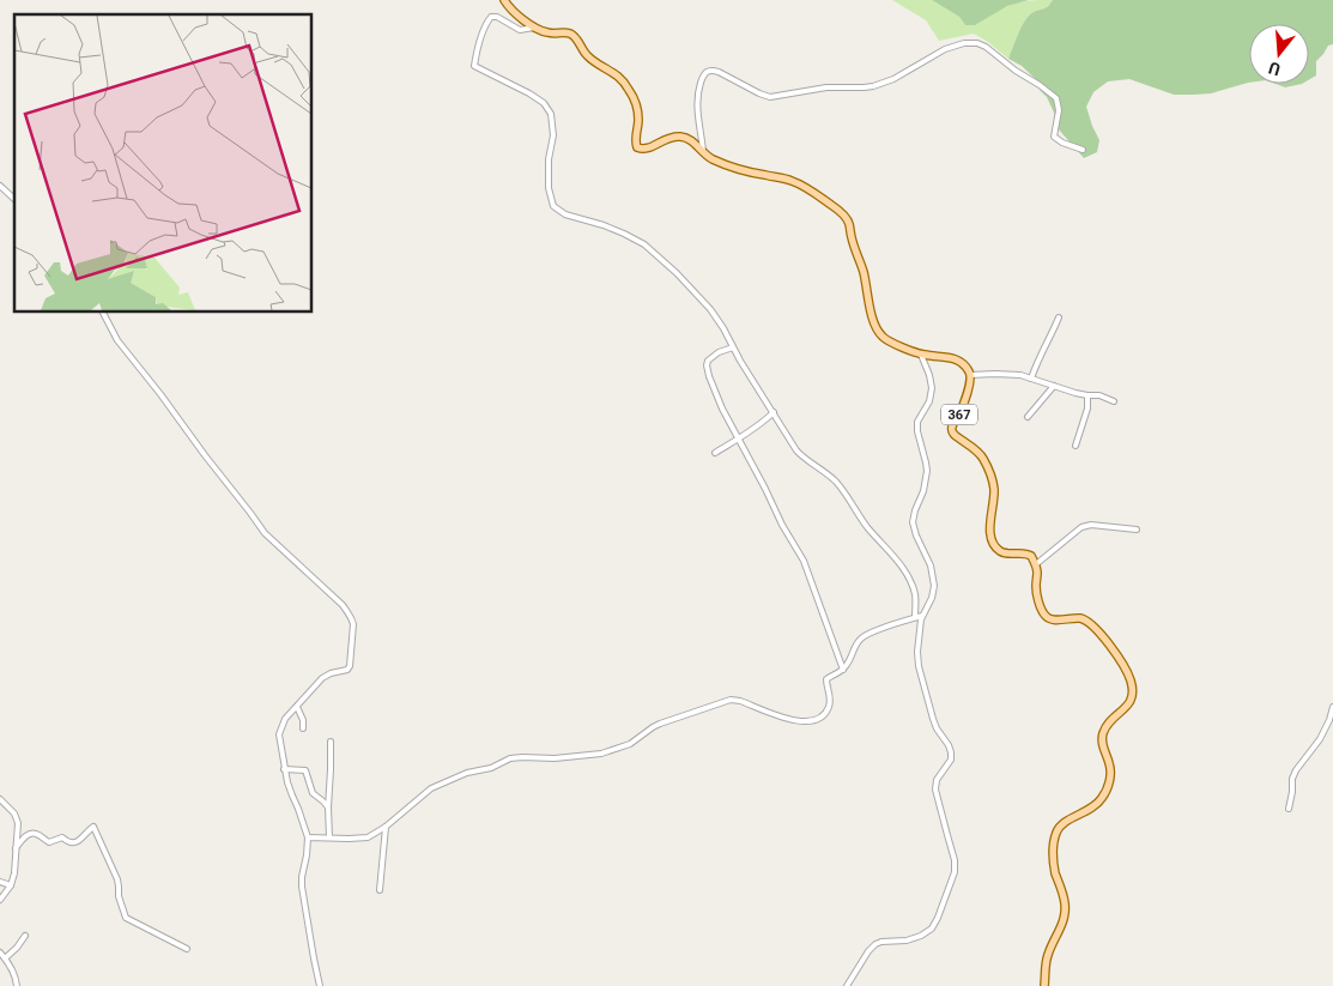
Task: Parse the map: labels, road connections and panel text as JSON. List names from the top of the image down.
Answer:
{
  "streets": {
    "main road": ["367"]
  },
  "north": "bottom"
}
